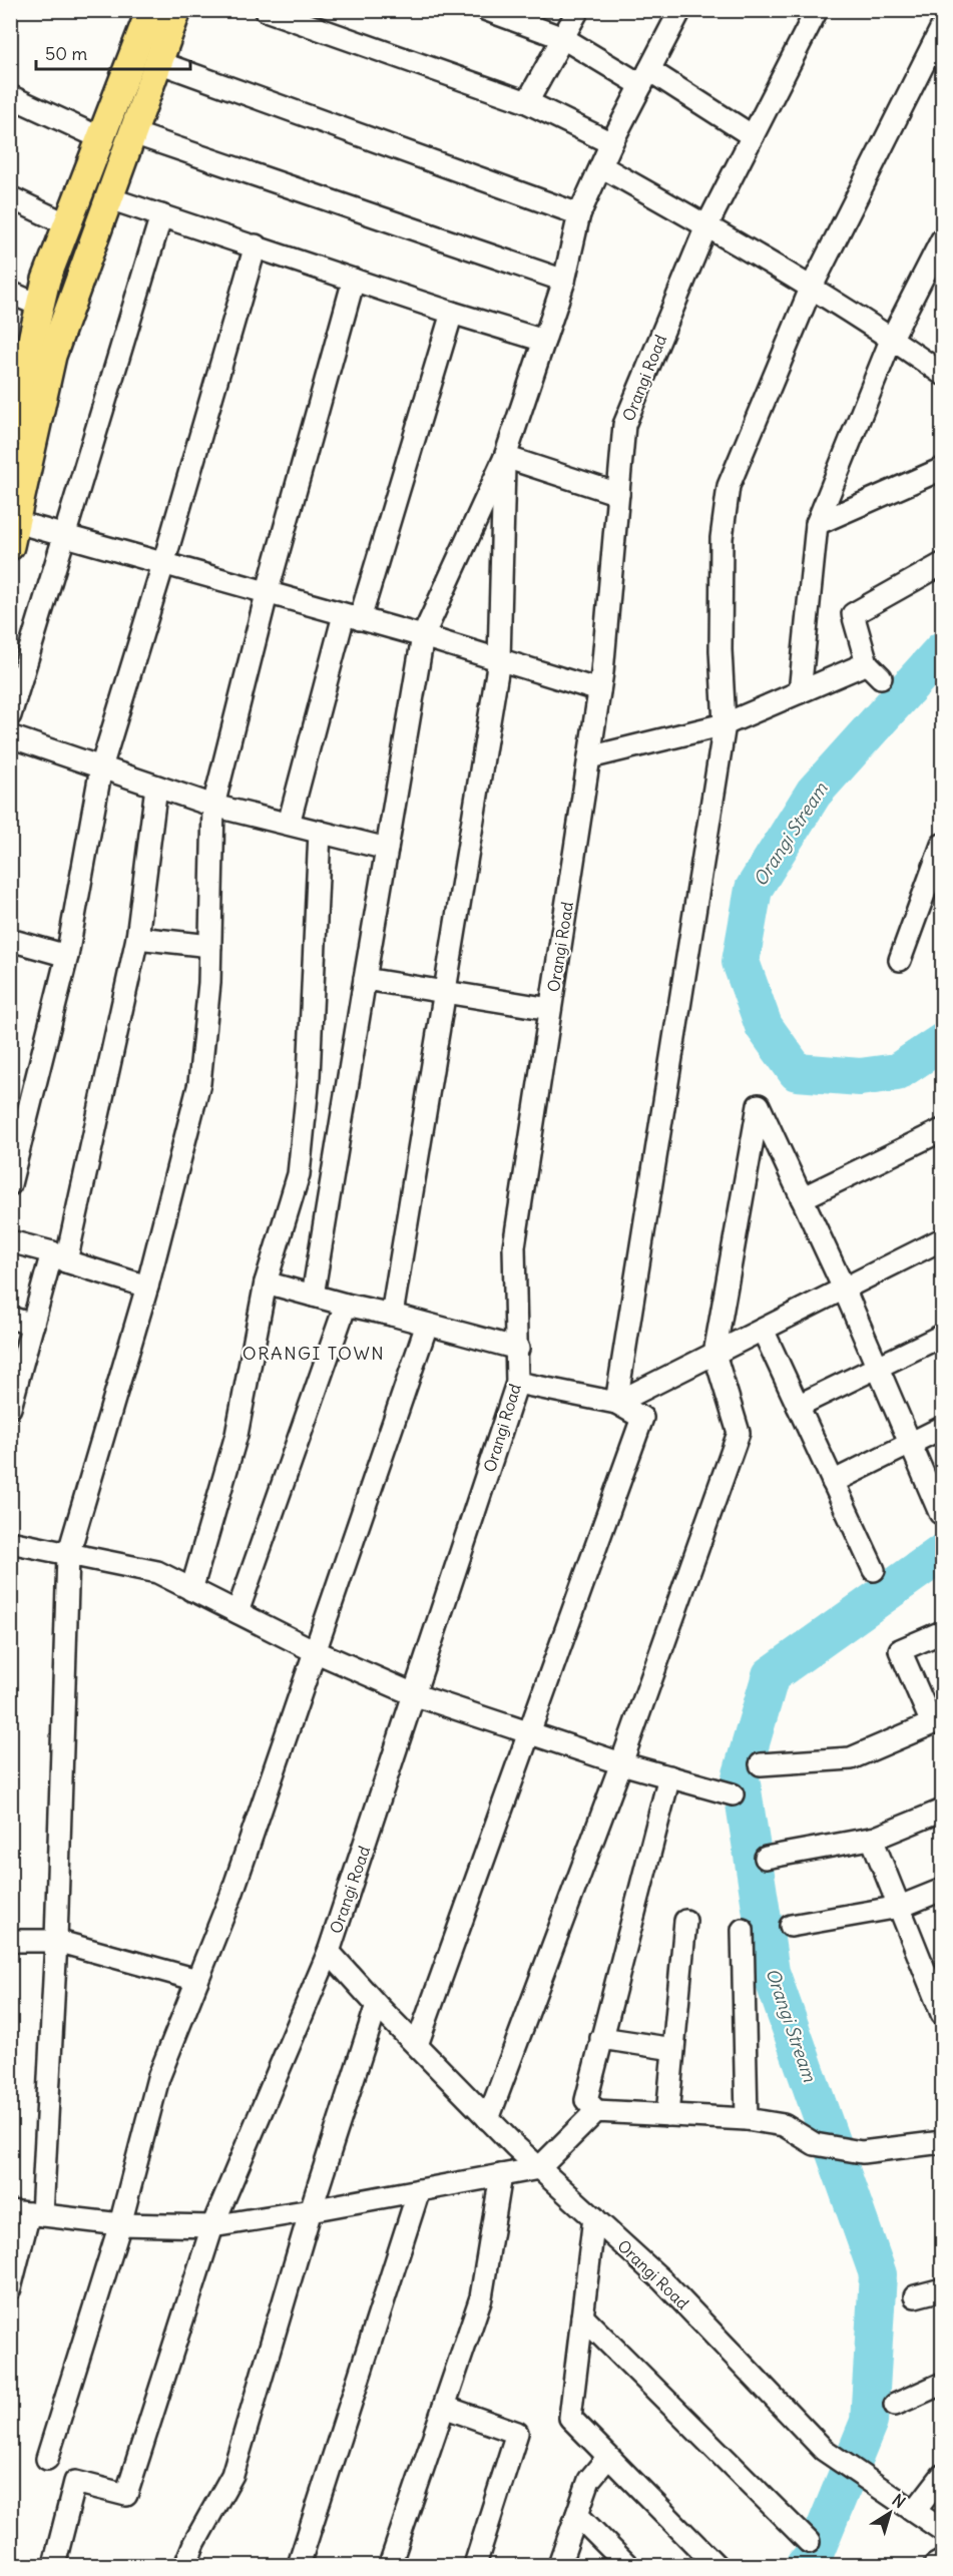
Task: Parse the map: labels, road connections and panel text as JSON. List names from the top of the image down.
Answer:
{
  "streets": {
    "street": ["Orangi Road"]
  },
  "districts": ["ORANGI TOWN"],
  "water": ["Orangi Stream"],
  "scale_bar": "50 m",
  "north": "top right"
}
